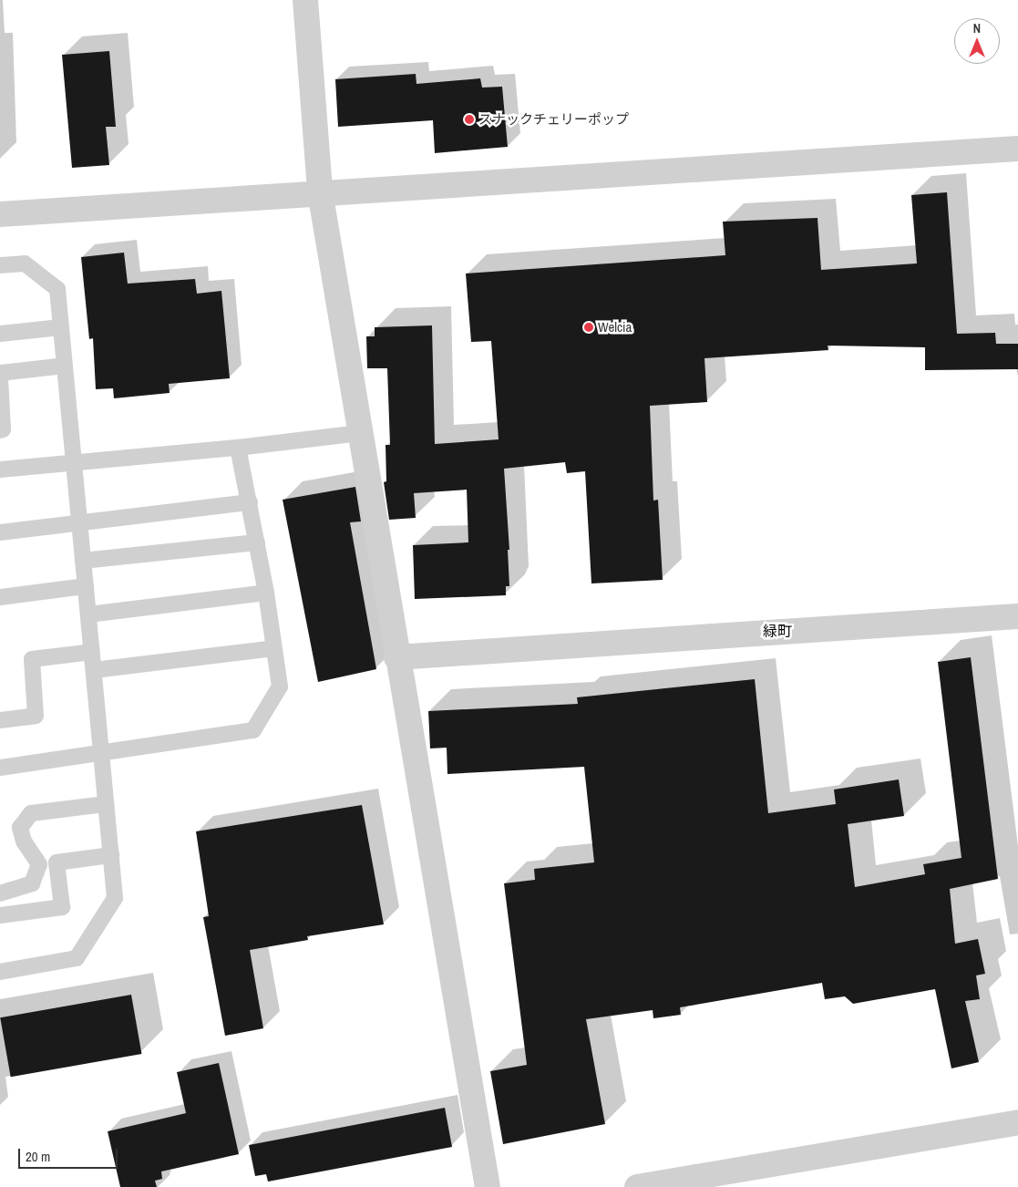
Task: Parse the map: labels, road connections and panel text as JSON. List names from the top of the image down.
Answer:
{
  "districts": ["緑町"],
  "places": ["スナックチェリーポップ", "Welcia"],
  "scale_bar": "20 m",
  "north": "top"
}
